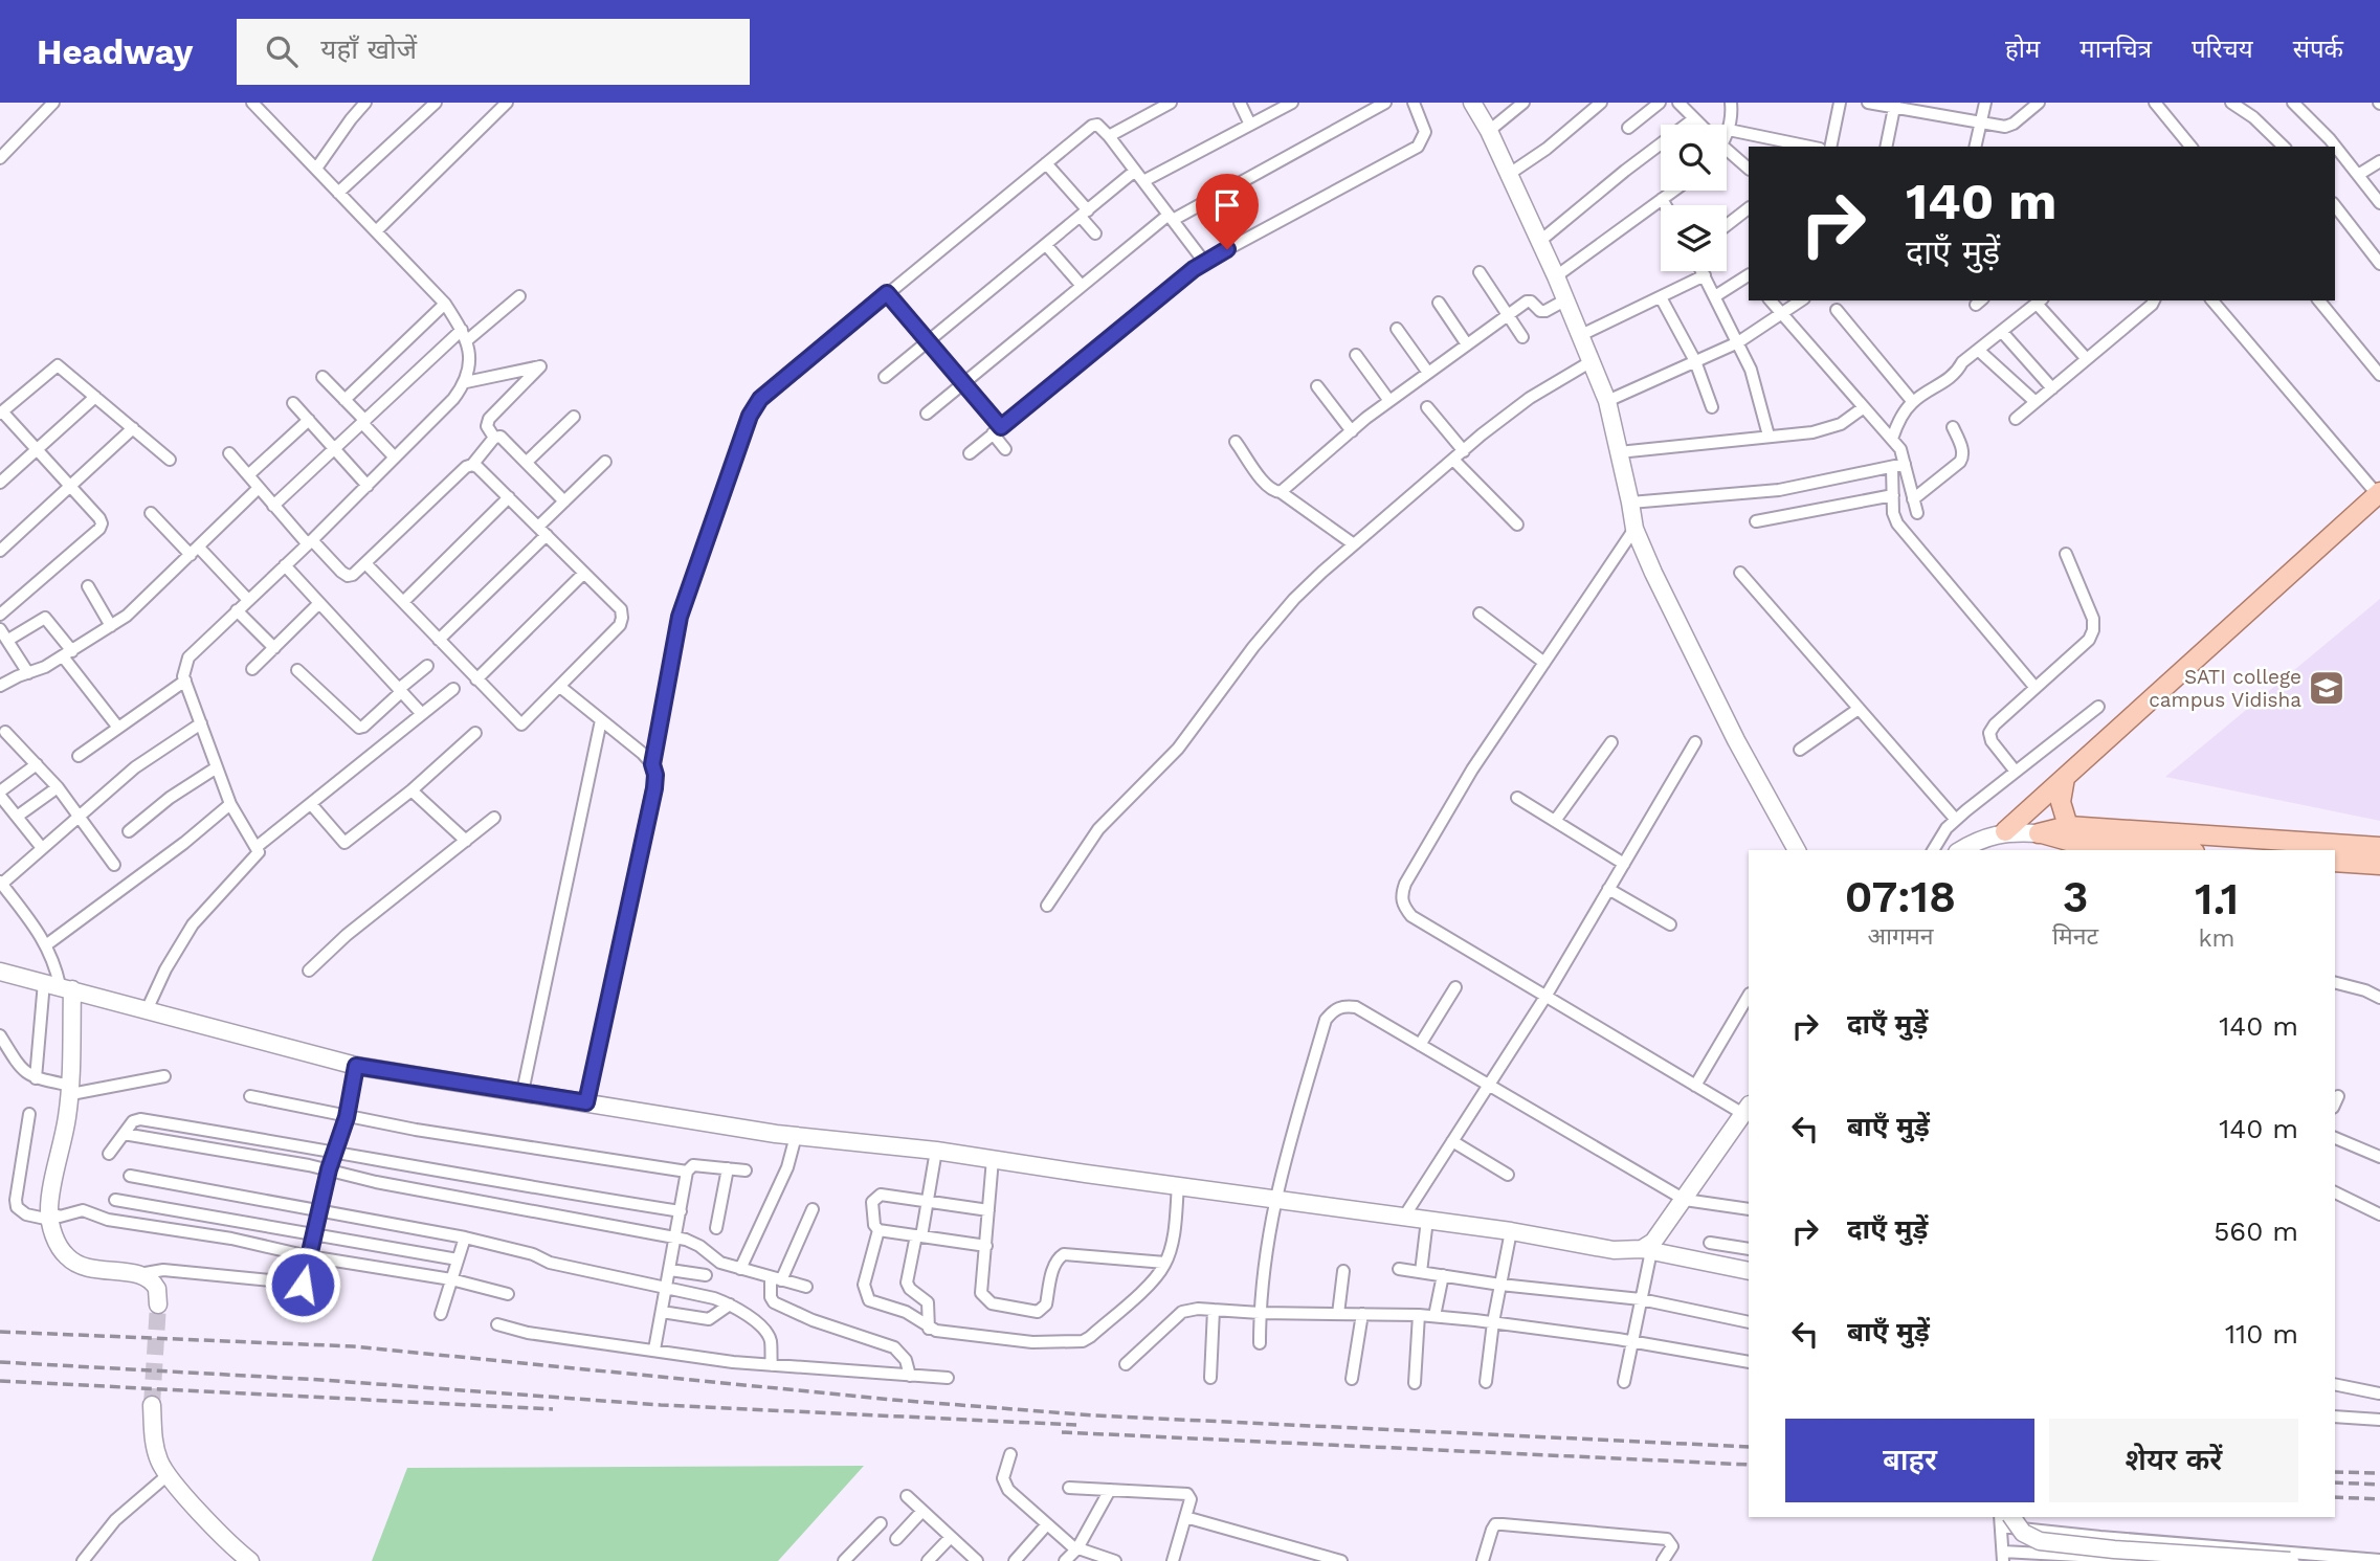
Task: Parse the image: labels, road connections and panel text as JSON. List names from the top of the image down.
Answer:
{
  "places": {
    "school or university": ["SATI college campus Vidisha"]
  },
  "page": {
    "header": "Headway",
    "search": "यहाँ खोजें",
    "nav": [
      "होम",
      "मानचित्र",
      "परिचय",
      "संपर्क"
    ],
    "turn": ["140 m", "दाएँ मुड़ें"],
    "eta": [
      "07:18",
      "आगमन",
      "3",
      "मिनट",
      "1.1",
      "km"
    ],
    "list": [
      {
        "name": "दाएँ मुड़ें",
        "value": "140 m"
      },
      {
        "name": "बाएँ मुड़ें",
        "value": "140 m"
      },
      {
        "name": "दाएँ मुड़ें",
        "value": "560 m"
      },
      {
        "name": "बाएँ मुड़ें",
        "value": "110 m"
      }
    ],
    "buttons": ["बाहर", "शेयर करें"]
  }
}
